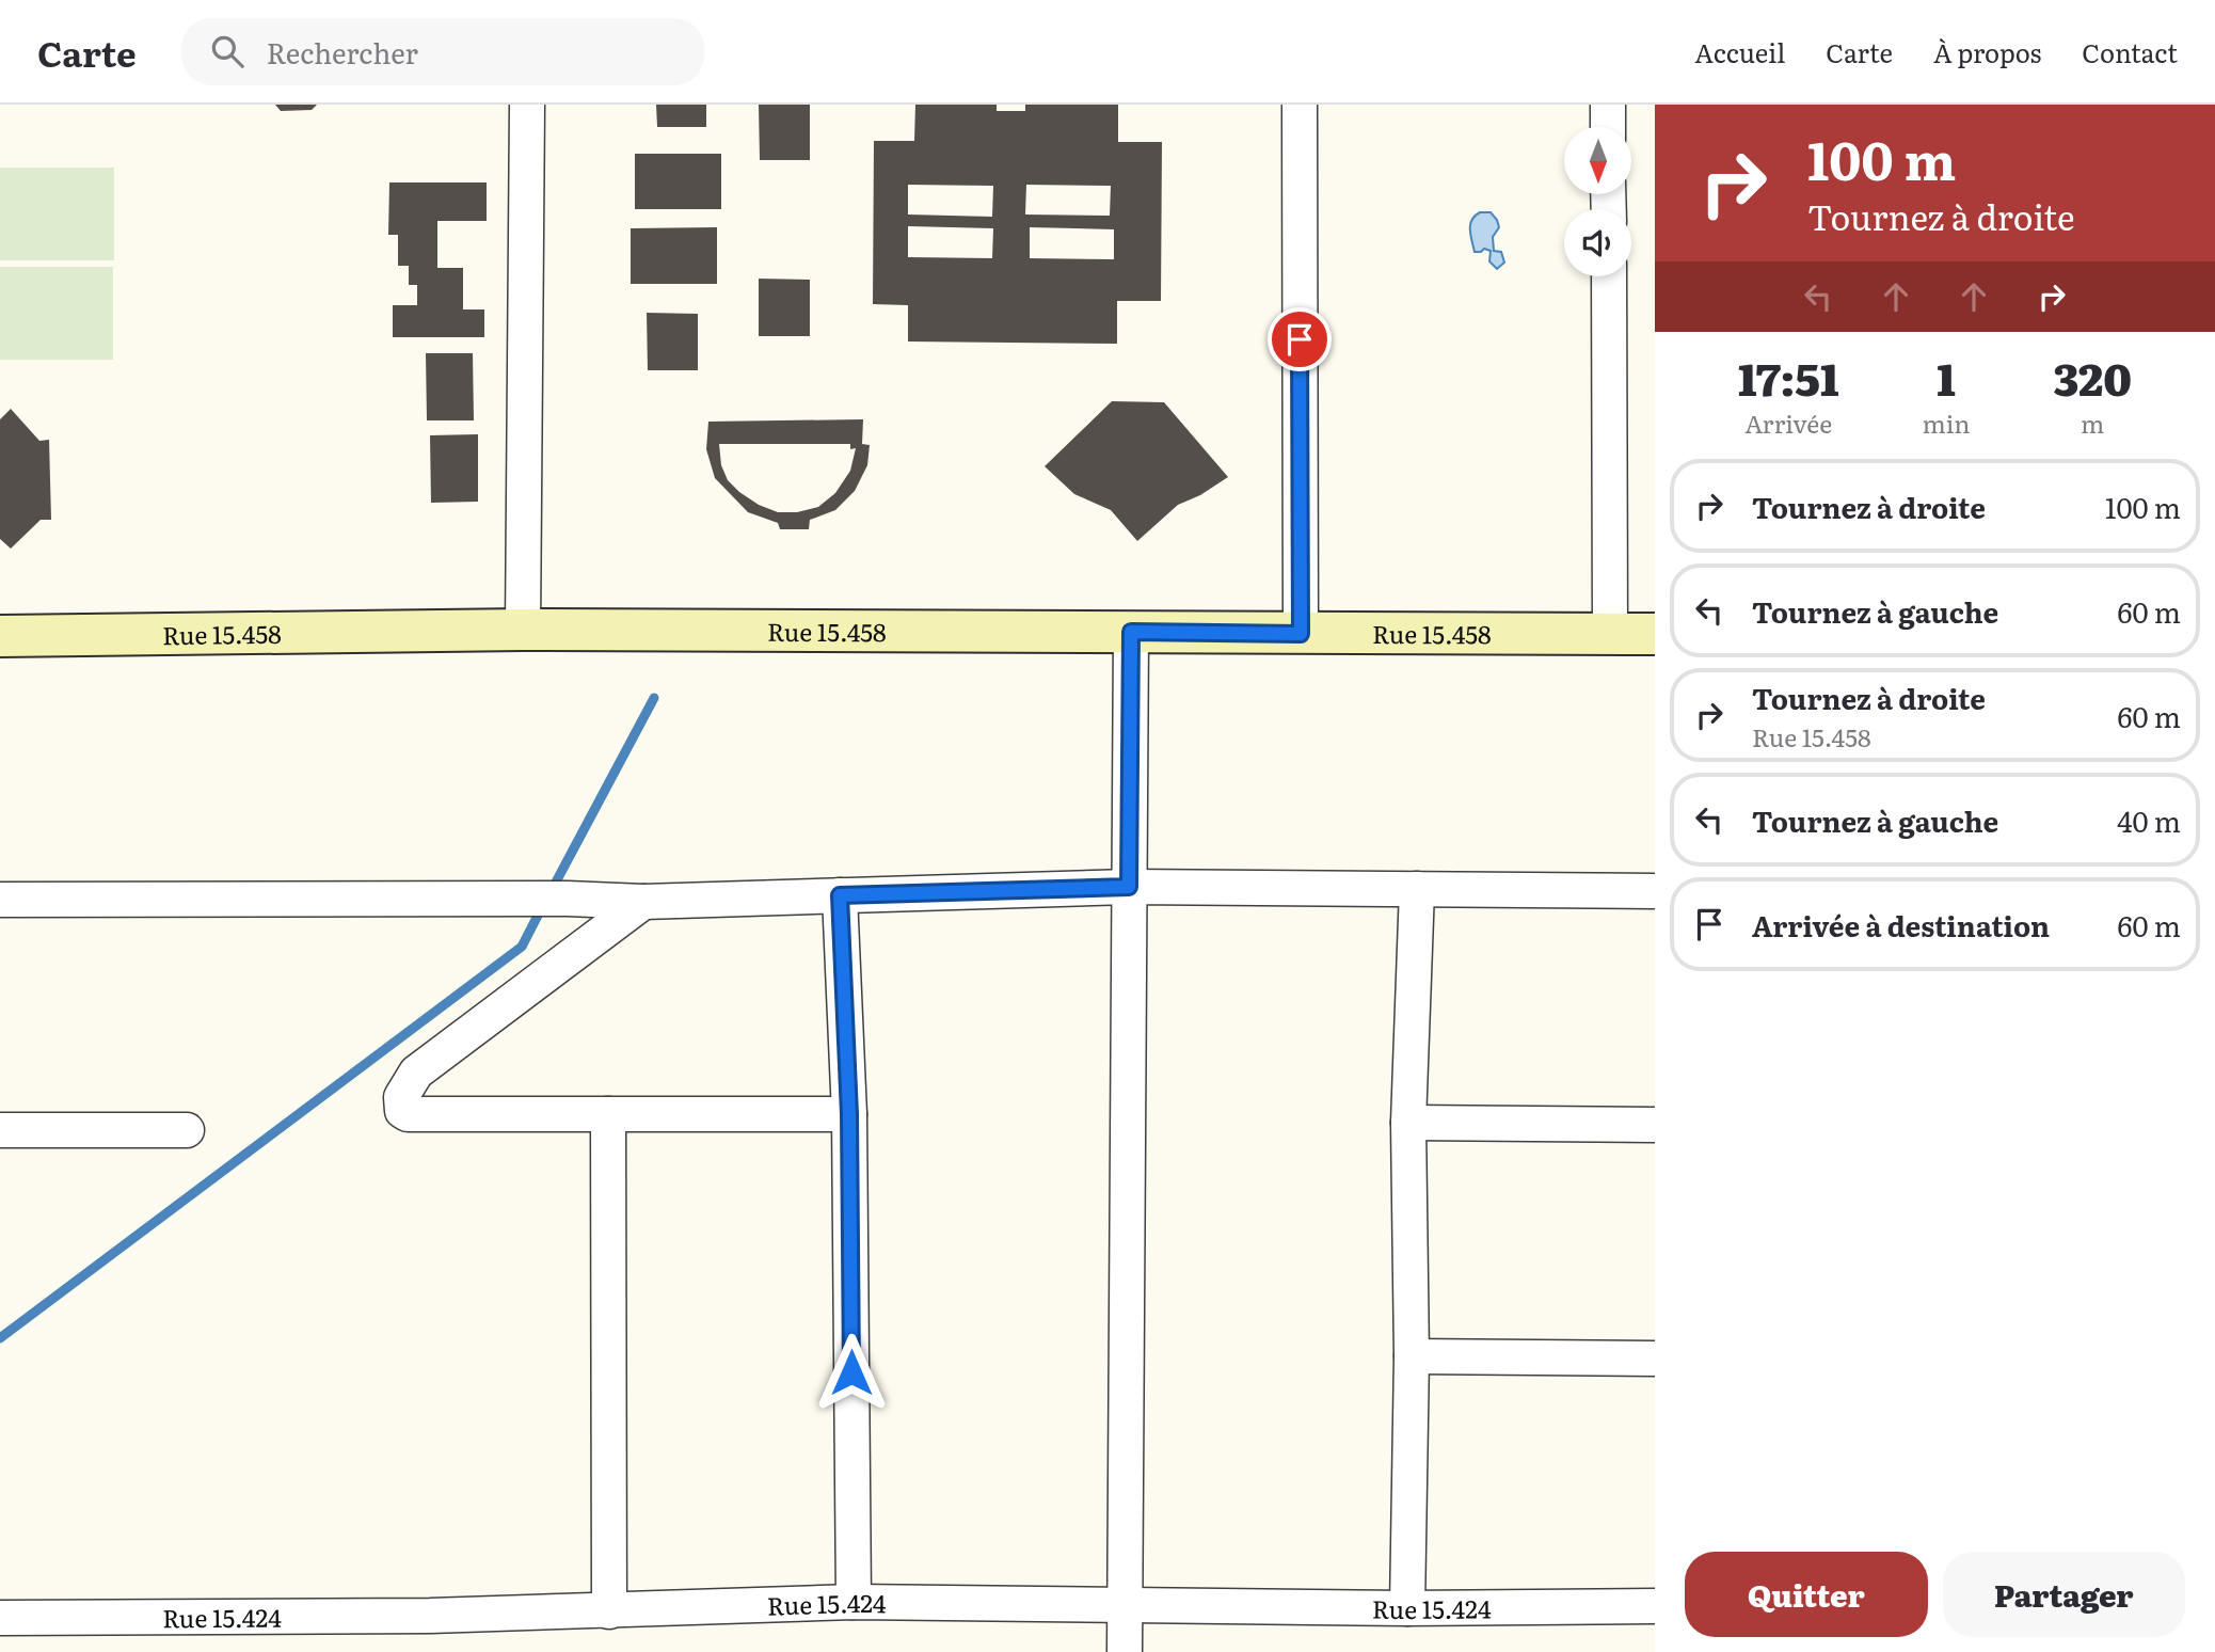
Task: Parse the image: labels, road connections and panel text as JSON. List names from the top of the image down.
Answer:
{
  "streets": {
    "main road": ["Rue 15.458"],
    "street": ["Rue 15.424"]
  },
  "north": "bottom",
  "page": {
    "header": "Carte",
    "search": "Rechercher",
    "nav": [
      "Accueil",
      "Carte",
      "À propos",
      "Contact"
    ],
    "turn": ["100 m", "Tournez à droite"],
    "eta": [
      "17:51",
      "Arrivée",
      "1",
      "min",
      "320",
      "m"
    ],
    "list": [
      {
        "name": "Tournez à droite",
        "value": "100 m"
      },
      {
        "name": "Tournez à gauche",
        "value": "60 m"
      },
      {
        "name": "Tournez à droite",
        "note": "Rue 15.458",
        "value": "60 m"
      },
      {
        "name": "Tournez à gauche",
        "value": "40 m"
      },
      {
        "name": "Arrivée à destination",
        "value": "60 m"
      }
    ],
    "buttons": ["Quitter", "Partager"]
  }
}
